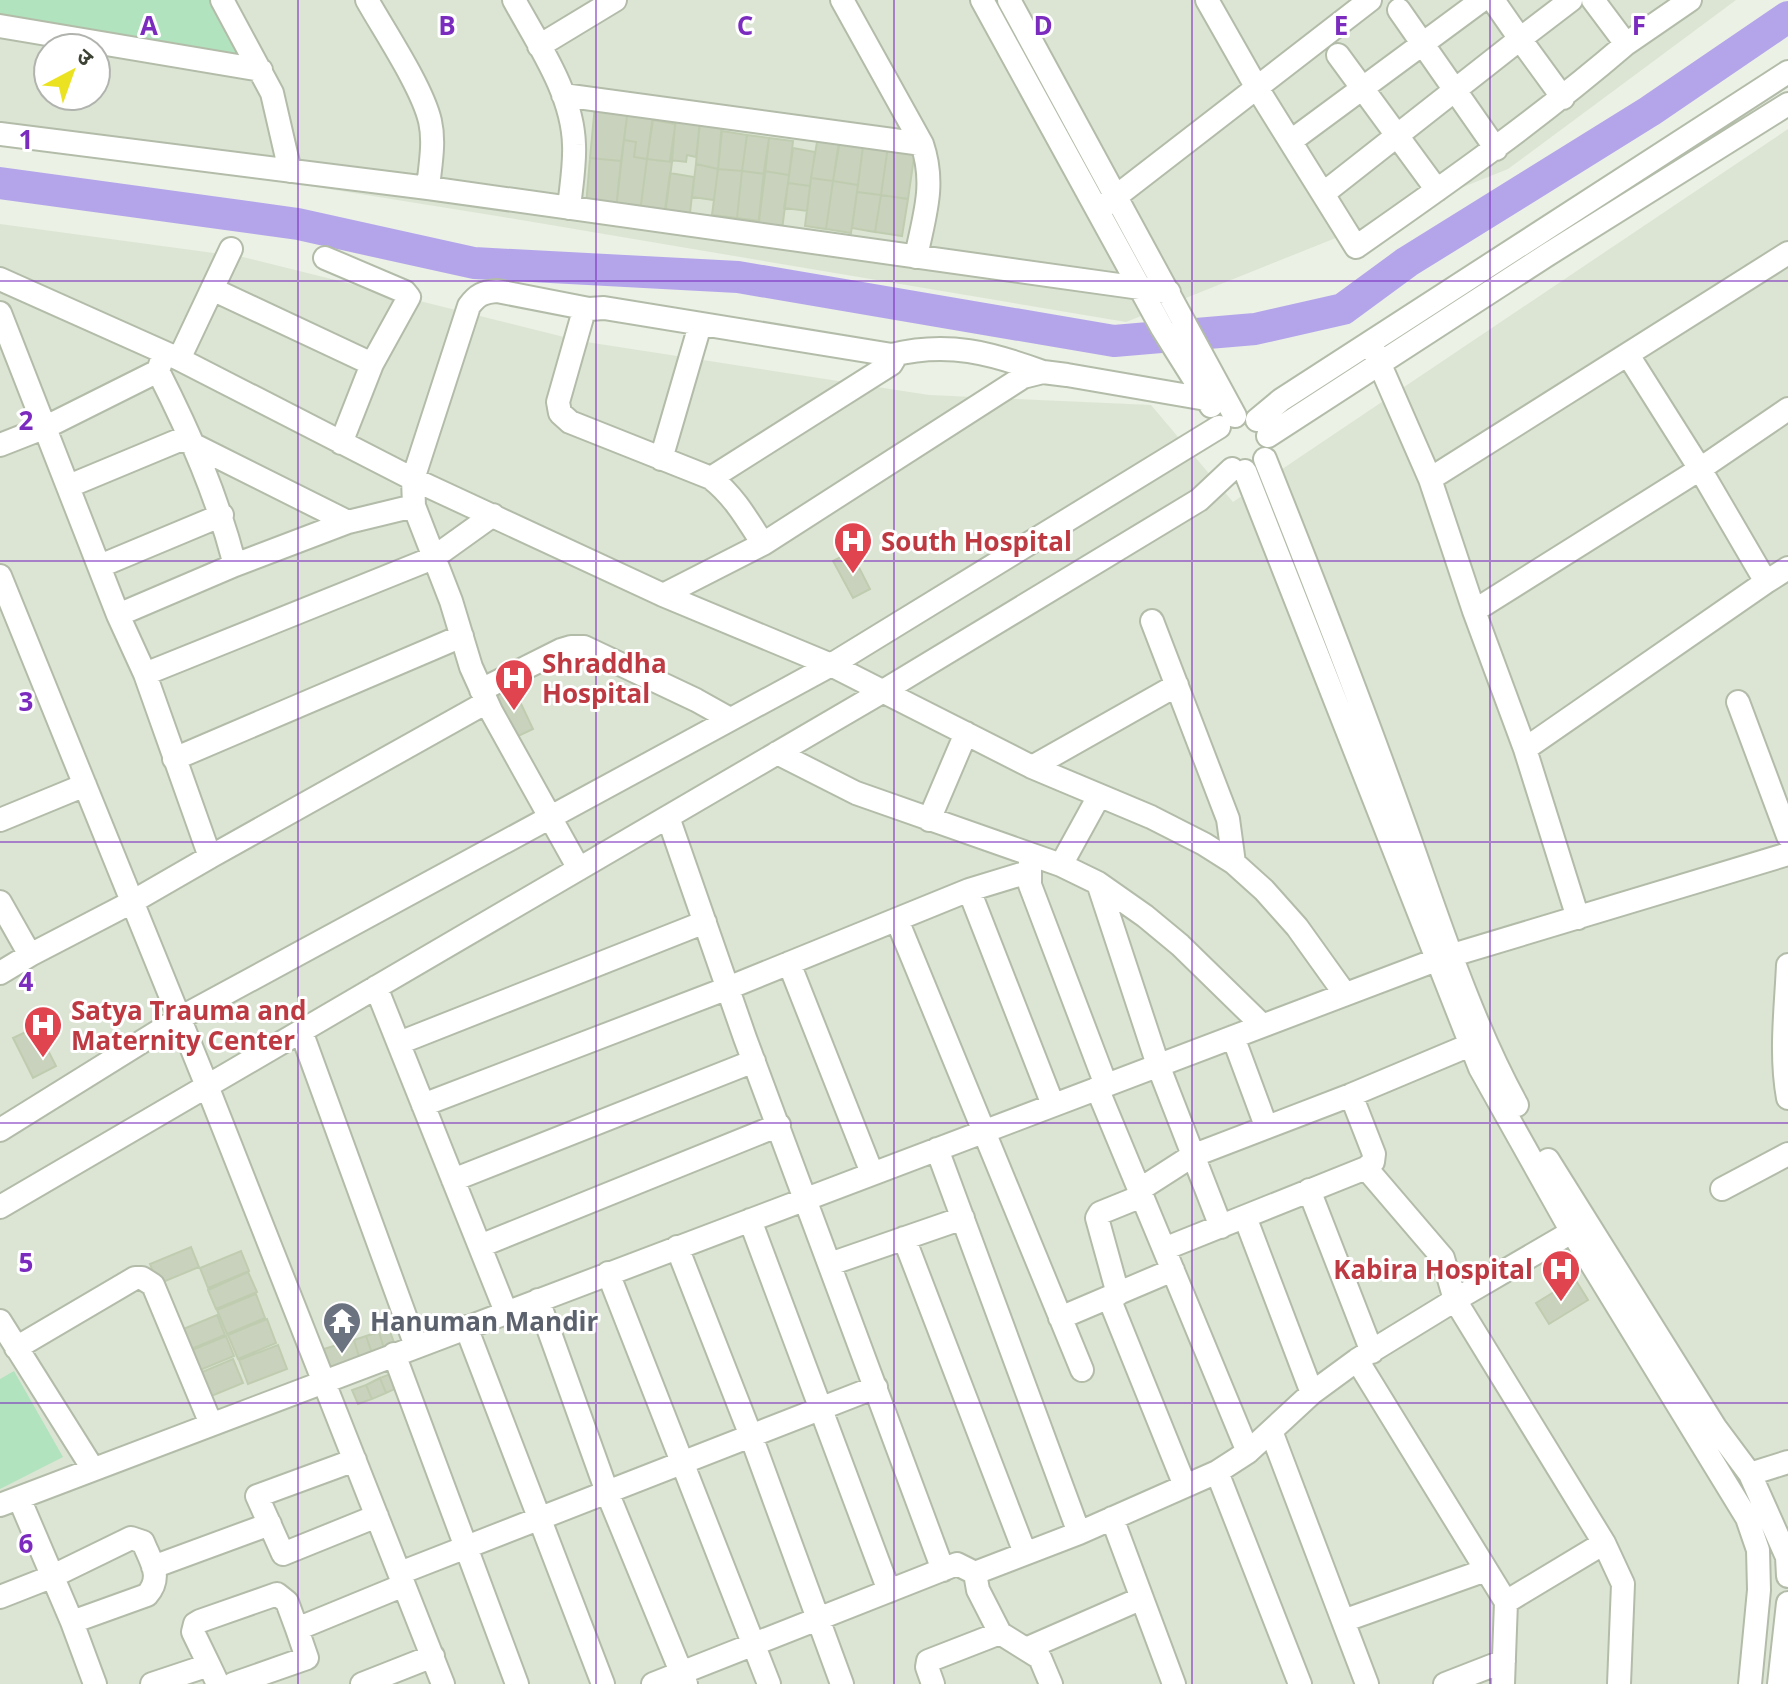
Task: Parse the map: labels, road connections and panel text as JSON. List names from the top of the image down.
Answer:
{
  "places": {
    "hospital": [
      "South Hospital",
      "Shraddha Hospital",
      "Satya Trauma and Maternity Center",
      "Kabira Hospital"
    ],
    "temple": ["Hanuman Mandir"]
  },
  "north": "top right",
  "grid": {
    "columns": [
      "A",
      "B",
      "C",
      "D",
      "E",
      "F"
    ],
    "rows": [
      "1",
      "2",
      "3",
      "4",
      "5",
      "6"
    ]
  }
}
